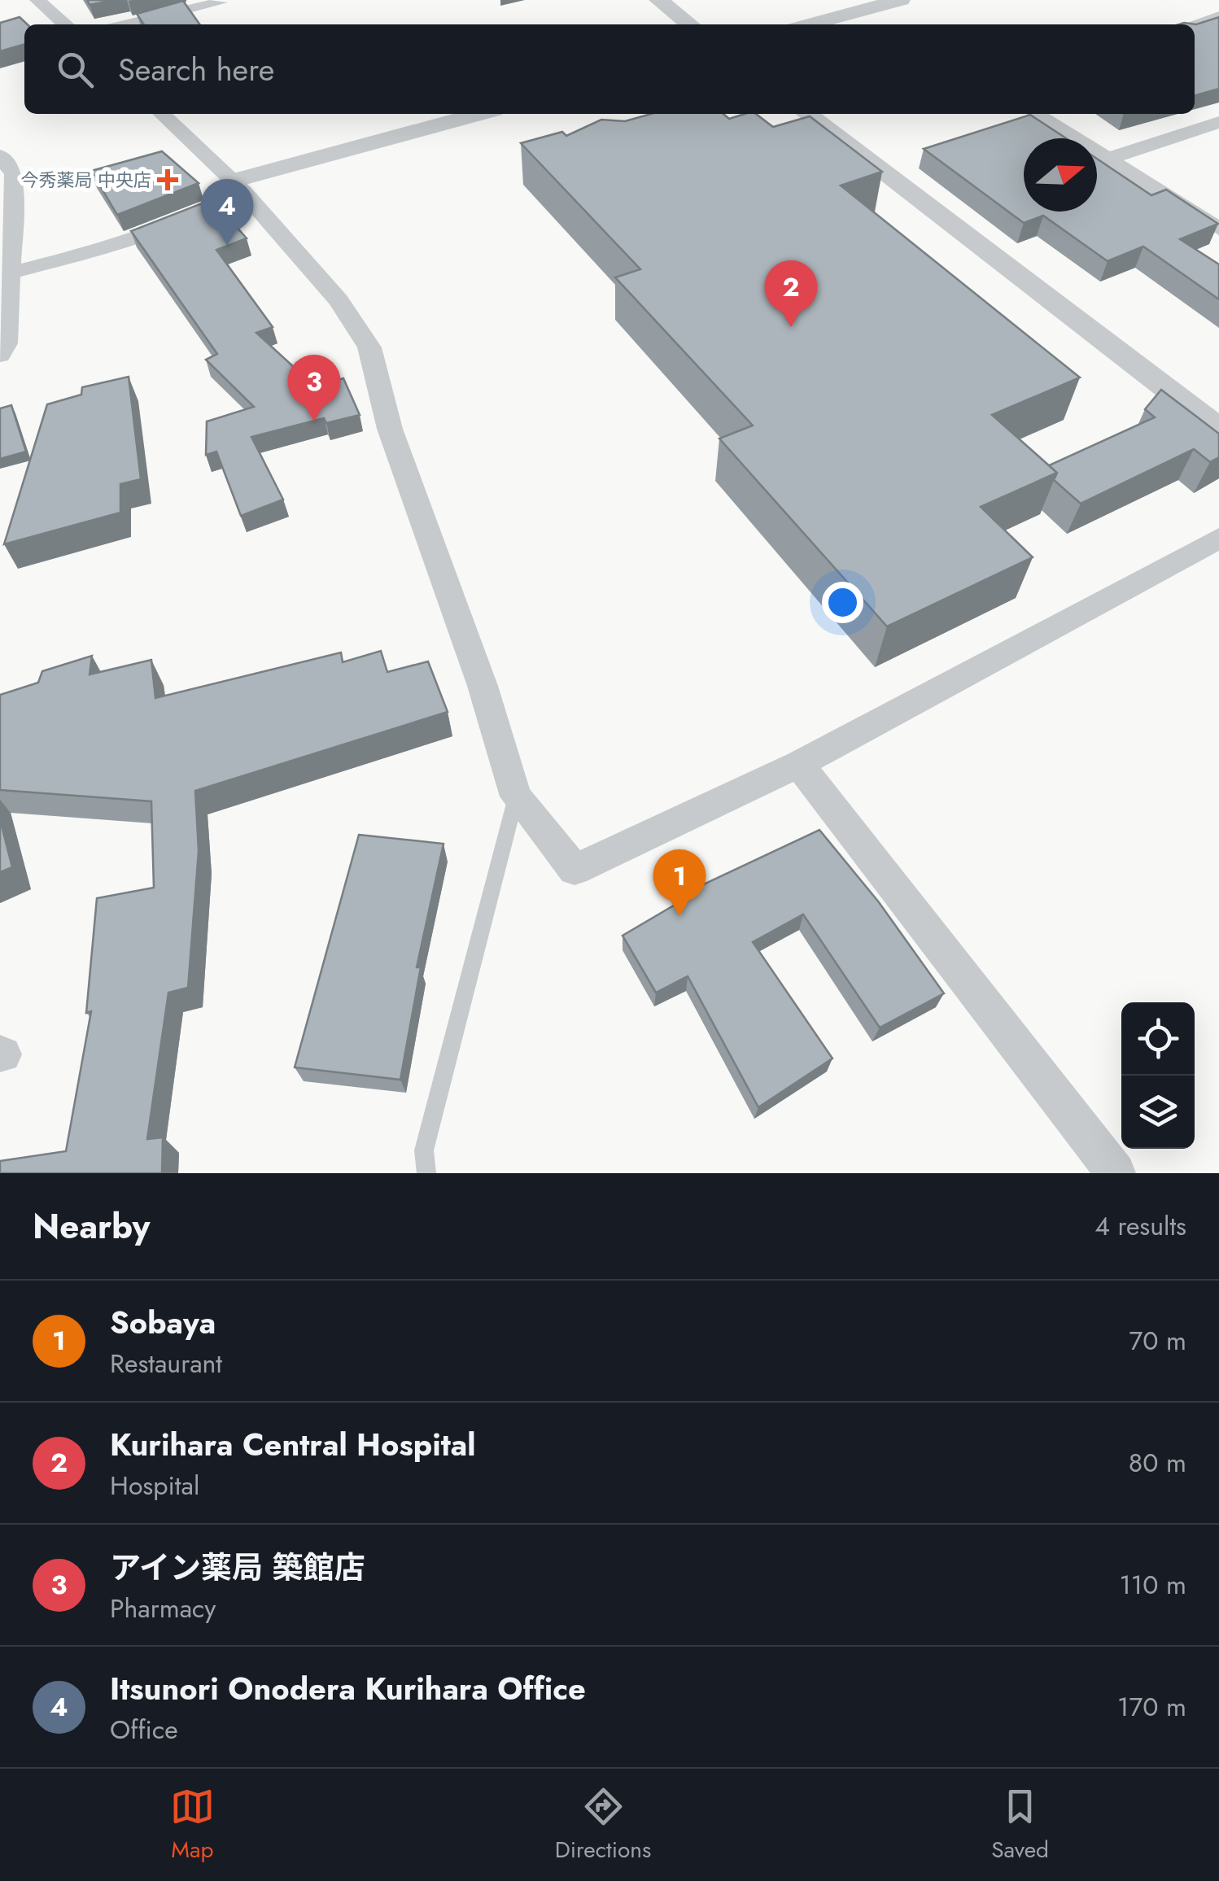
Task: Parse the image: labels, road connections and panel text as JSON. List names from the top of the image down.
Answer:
{
  "places": {
    "health": ["今秀薬局 中央店"]
  },
  "north": "right",
  "page": {
    "search": "Search here",
    "pins": [
      "4",
      "2",
      "3",
      "1"
    ],
    "heading": ["Nearby", "4 results"],
    "list": [
      {
        "mark": "1",
        "name": "Sobaya",
        "note": "Restaurant",
        "value": "70 m"
      },
      {
        "mark": "2",
        "name": "Kurihara Central Hospital",
        "note": "Hospital",
        "value": "80 m"
      },
      {
        "mark": "3",
        "name": "アイン薬局 築館店",
        "note": "Pharmacy",
        "value": "110 m"
      },
      {
        "mark": "4",
        "name": "Itsunori Onodera Kurihara Office",
        "note": "Office",
        "value": "170 m"
      }
    ],
    "nav": ["Map", "Directions", "Saved"]
  }
}
